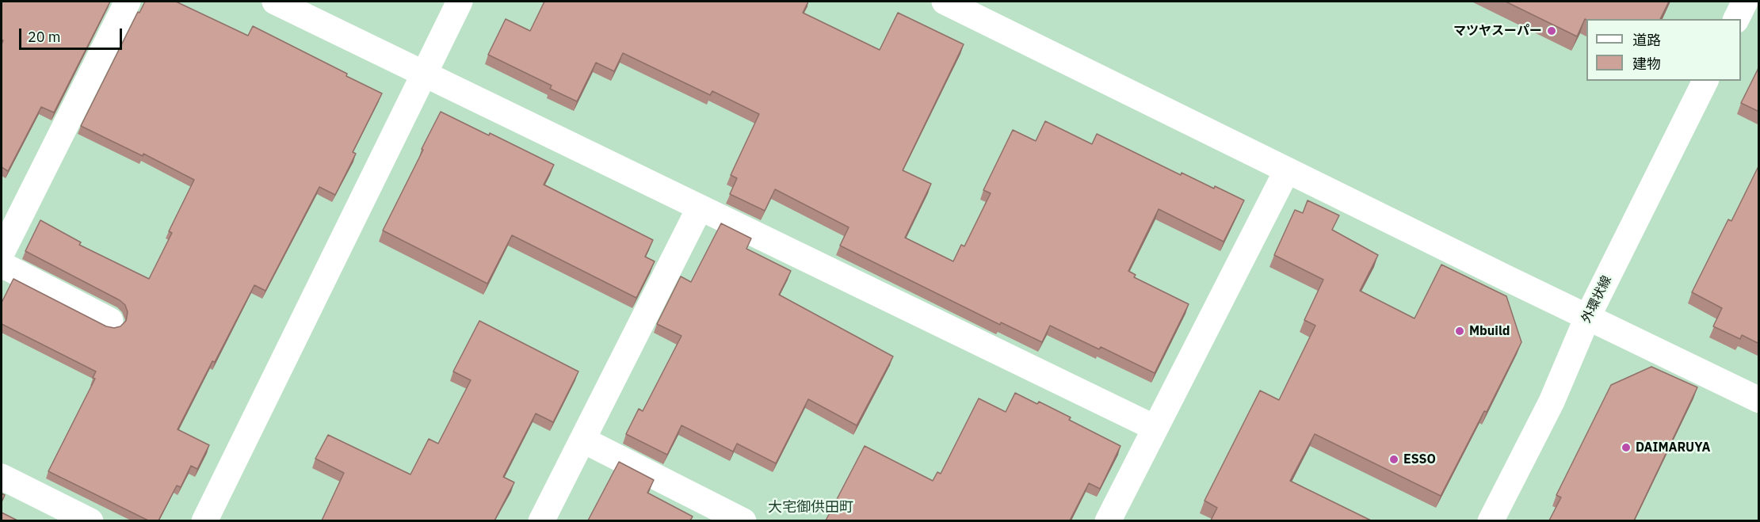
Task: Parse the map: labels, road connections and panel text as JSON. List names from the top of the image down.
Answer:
{
  "streets": {
    "street": ["外環状線"]
  },
  "districts": ["大宅御供田町"],
  "places": [
    "マツヤスーパー",
    "Mbuild",
    "DAIMARUYA",
    "ESSO"
  ],
  "legend": ["道路", "建物"],
  "scale_bar": "20 m"
}
